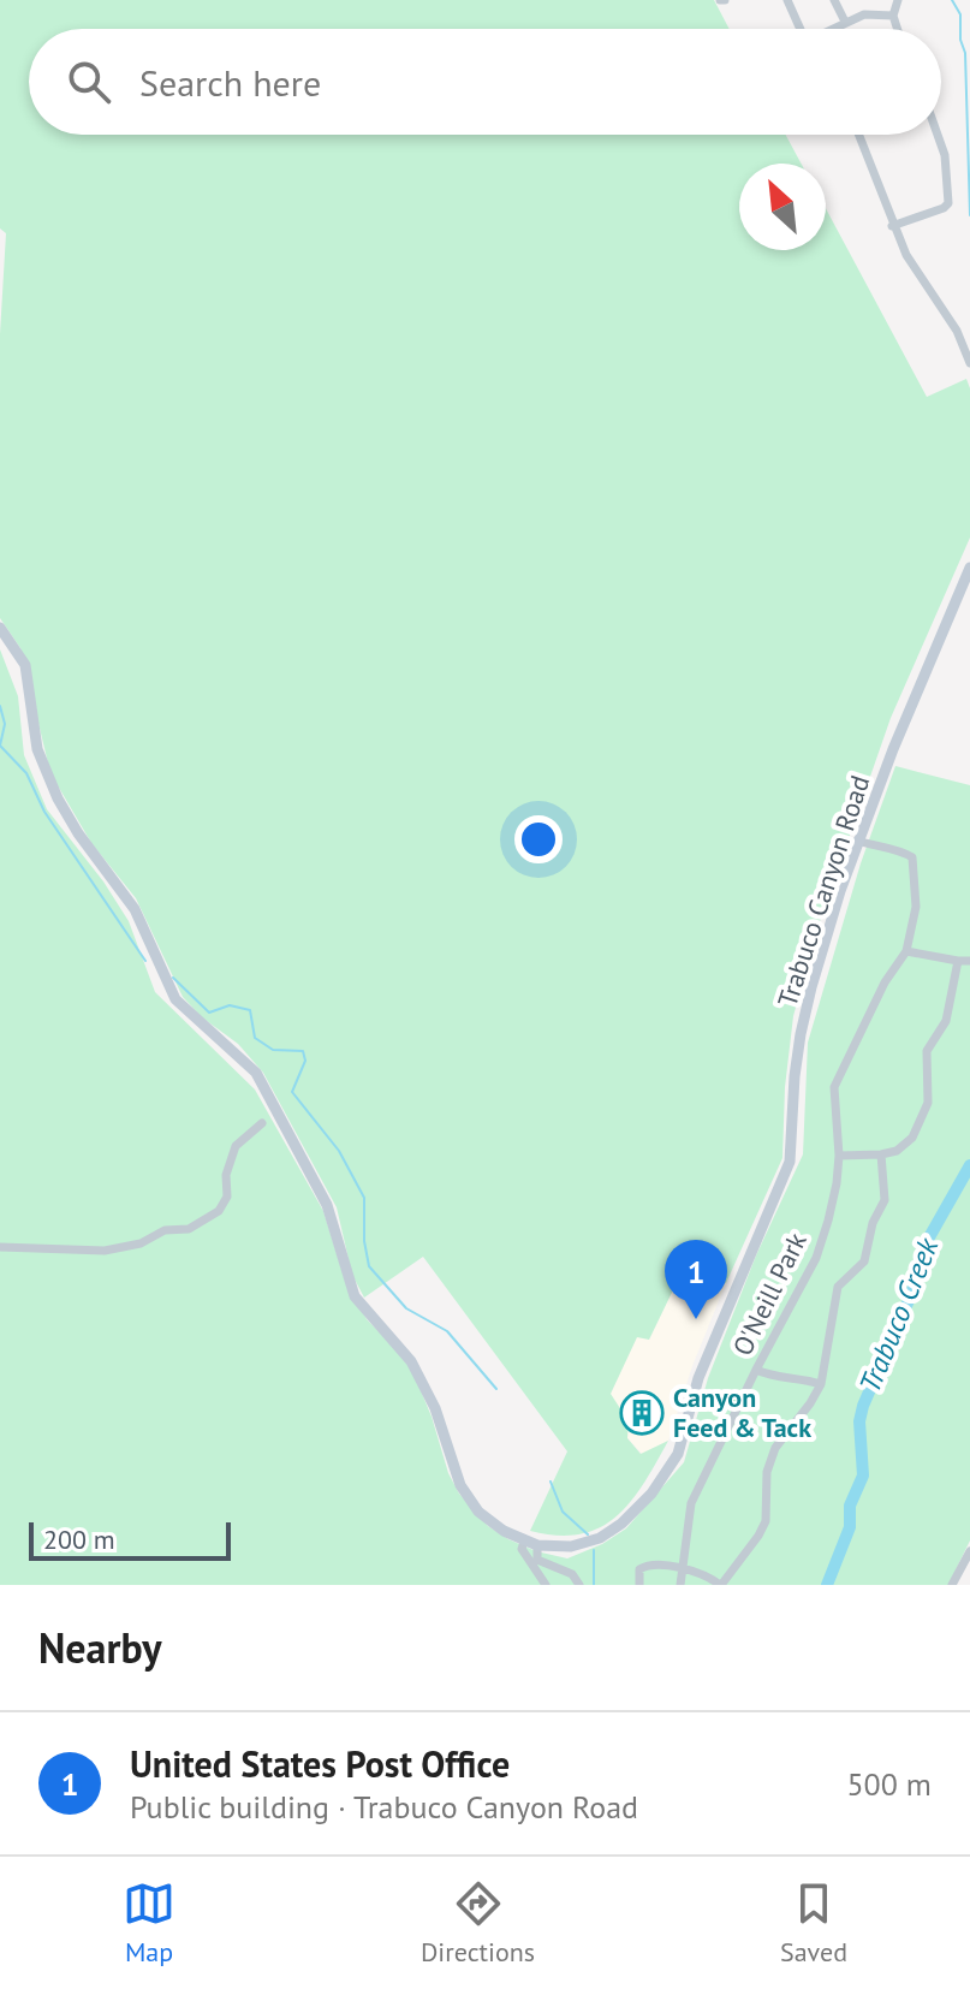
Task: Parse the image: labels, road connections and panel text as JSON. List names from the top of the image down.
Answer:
{
  "streets": {
    "main road": ["Trabuco Canyon Road"],
    "street": ["O'Neill Park"]
  },
  "crossings": [
    ["Trabuco Canyon Road", "O'Neill Park"]
  ],
  "water": ["Trabuco Creek"],
  "places": {
    "building": ["Canyon Feed & Tack"]
  },
  "scale_bar": "200 m",
  "north": "top left",
  "page": {
    "search": "Search here",
    "pins": "1",
    "scale": "200 m",
    "heading": "Nearby",
    "list": [
      {
        "mark": "1",
        "name": "United States Post Office",
        "note": "Public building · Trabuco Canyon Road",
        "value": "500 m"
      }
    ],
    "nav": ["Map", "Directions", "Saved"]
  }
}
